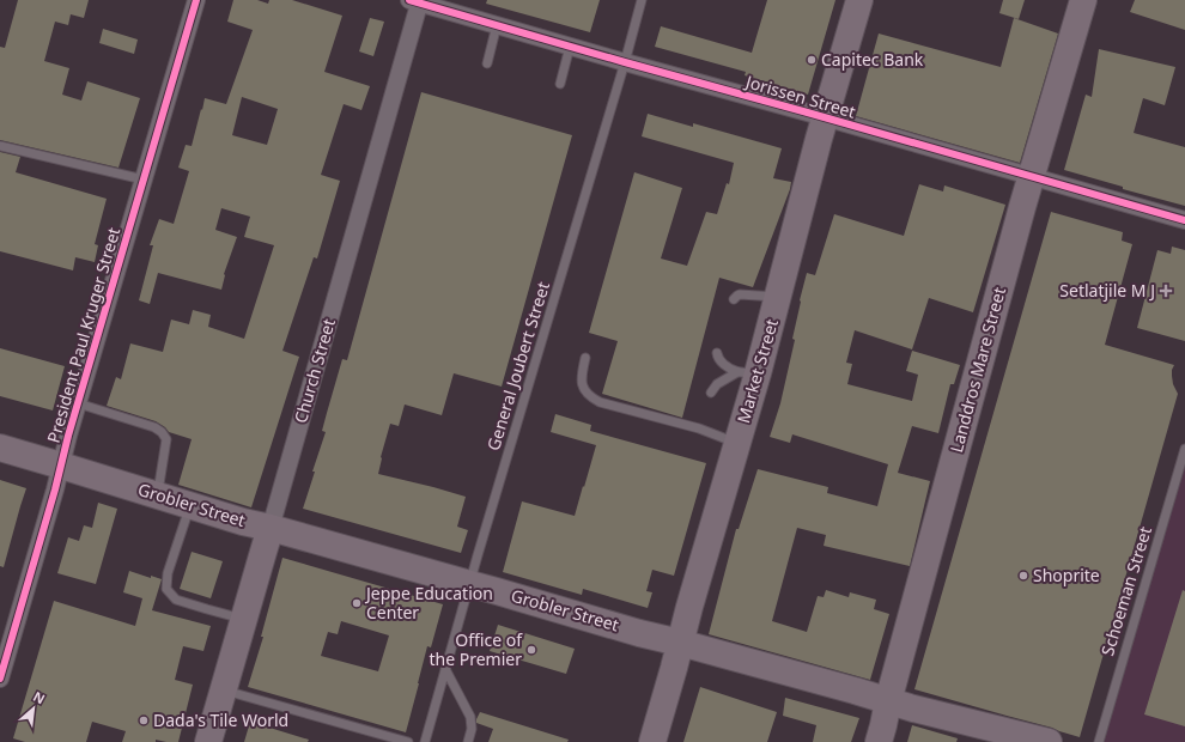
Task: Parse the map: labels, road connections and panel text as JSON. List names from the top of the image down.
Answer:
{
  "streets": {
    "main road": [
      "Landdros Mare Street",
      "Church Street",
      "Market Street",
      "Grobler Street"
    ],
    "street": ["Jorissen Street", "President Paul Kruger Street"],
    "lane": ["General Joubert Street", "Schoeman Street"]
  },
  "crossings": [
    ["Jorissen Street", "General Joubert Street"],
    ["Jorissen Street", "Landdros Mare Street"],
    ["Jorissen Street", "Church Street"],
    ["Jorissen Street", "Market Street"],
    ["President Paul Kruger Street", "Grobler Street"],
    ["General Joubert Street", "Grobler Street"],
    ["Landdros Mare Street", "Grobler Street"],
    ["Church Street", "Grobler Street"],
    ["Market Street", "Grobler Street"]
  ],
  "places": {
    "other": [
      "Capitec Bank",
      "Shoprite",
      "Jeppe Education Center",
      "Office of the Premier",
      "Dada's Tile World"
    ],
    "health": ["Setlatjile M J"]
  },
  "north": "top right"
}
